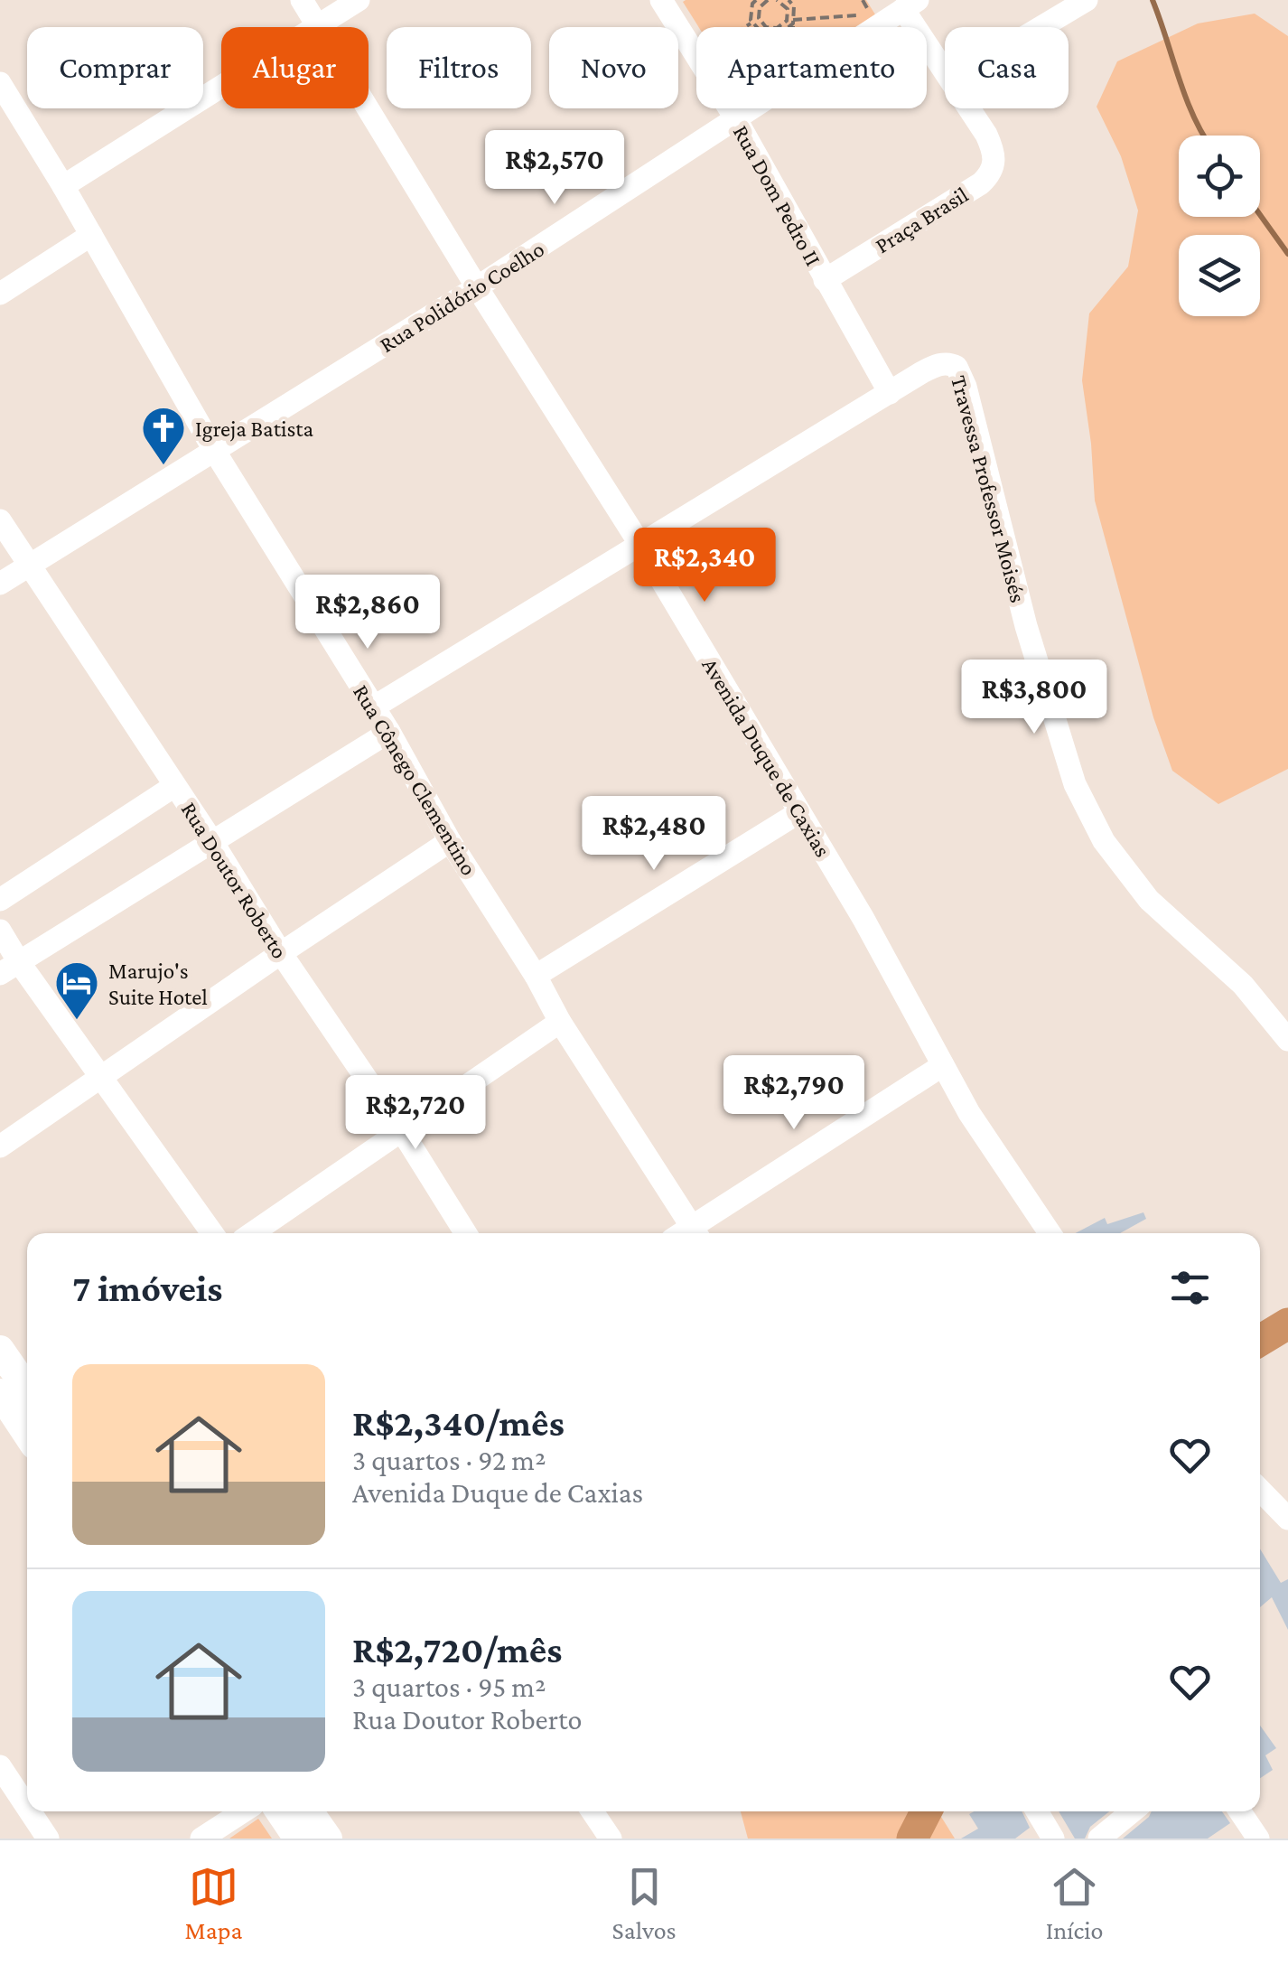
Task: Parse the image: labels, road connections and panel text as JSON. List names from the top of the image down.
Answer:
{
  "streets": {
    "street": [
      "Rua Dom Pedro II",
      "Praça Brasil",
      "Rua Polidório Coelho",
      "Travessa Professor Moisés",
      "Avenida Duque de Caxias",
      "Rua Cônego Clementino",
      "Rua Doutor Roberto"
    ]
  },
  "crossings": [
    ["Rua Dom Pedro II", "Praça Brasil"],
    ["Rua Dom Pedro II", "Rua Polidório Coelho"],
    ["Rua Dom Pedro II", "Travessa Professor Moisés"],
    ["Praça Brasil", "Rua Polidório Coelho"],
    ["Rua Polidório Coelho", "Avenida Duque de Caxias"],
    ["Rua Polidório Coelho", "Rua Cônego Clementino"],
    ["Rua Polidório Coelho", "Rua Doutor Roberto"],
    ["Travessa Professor Moisés", "Avenida Duque de Caxias"],
    ["Travessa Professor Moisés", "Rua Cônego Clementino"]
  ],
  "places": {
    "church": ["Igreja Batista"],
    "hotel": ["Marujo's Suite Hotel"]
  },
  "page": {
    "chip": [
      "Comprar",
      "Alugar",
      "Filtros",
      "Novo",
      "Apartamento",
      "Casa"
    ],
    "price": [
      "R$2,570",
      "R$2,340",
      "R$2,860",
      "R$3,800",
      "R$2,480",
      "R$2,790",
      "R$2,720"
    ],
    "heading": "7 imóveis",
    "list": [
      {
        "name": "R$2,340/mês",
        "note": "3 quartos · 92 m² · Avenida Duque de Caxias"
      },
      {
        "name": "R$2,720/mês",
        "note": "3 quartos · 95 m² · Rua Doutor Roberto"
      }
    ],
    "tabs": ["Mapa", "Salvos", "Início"]
  }
}
